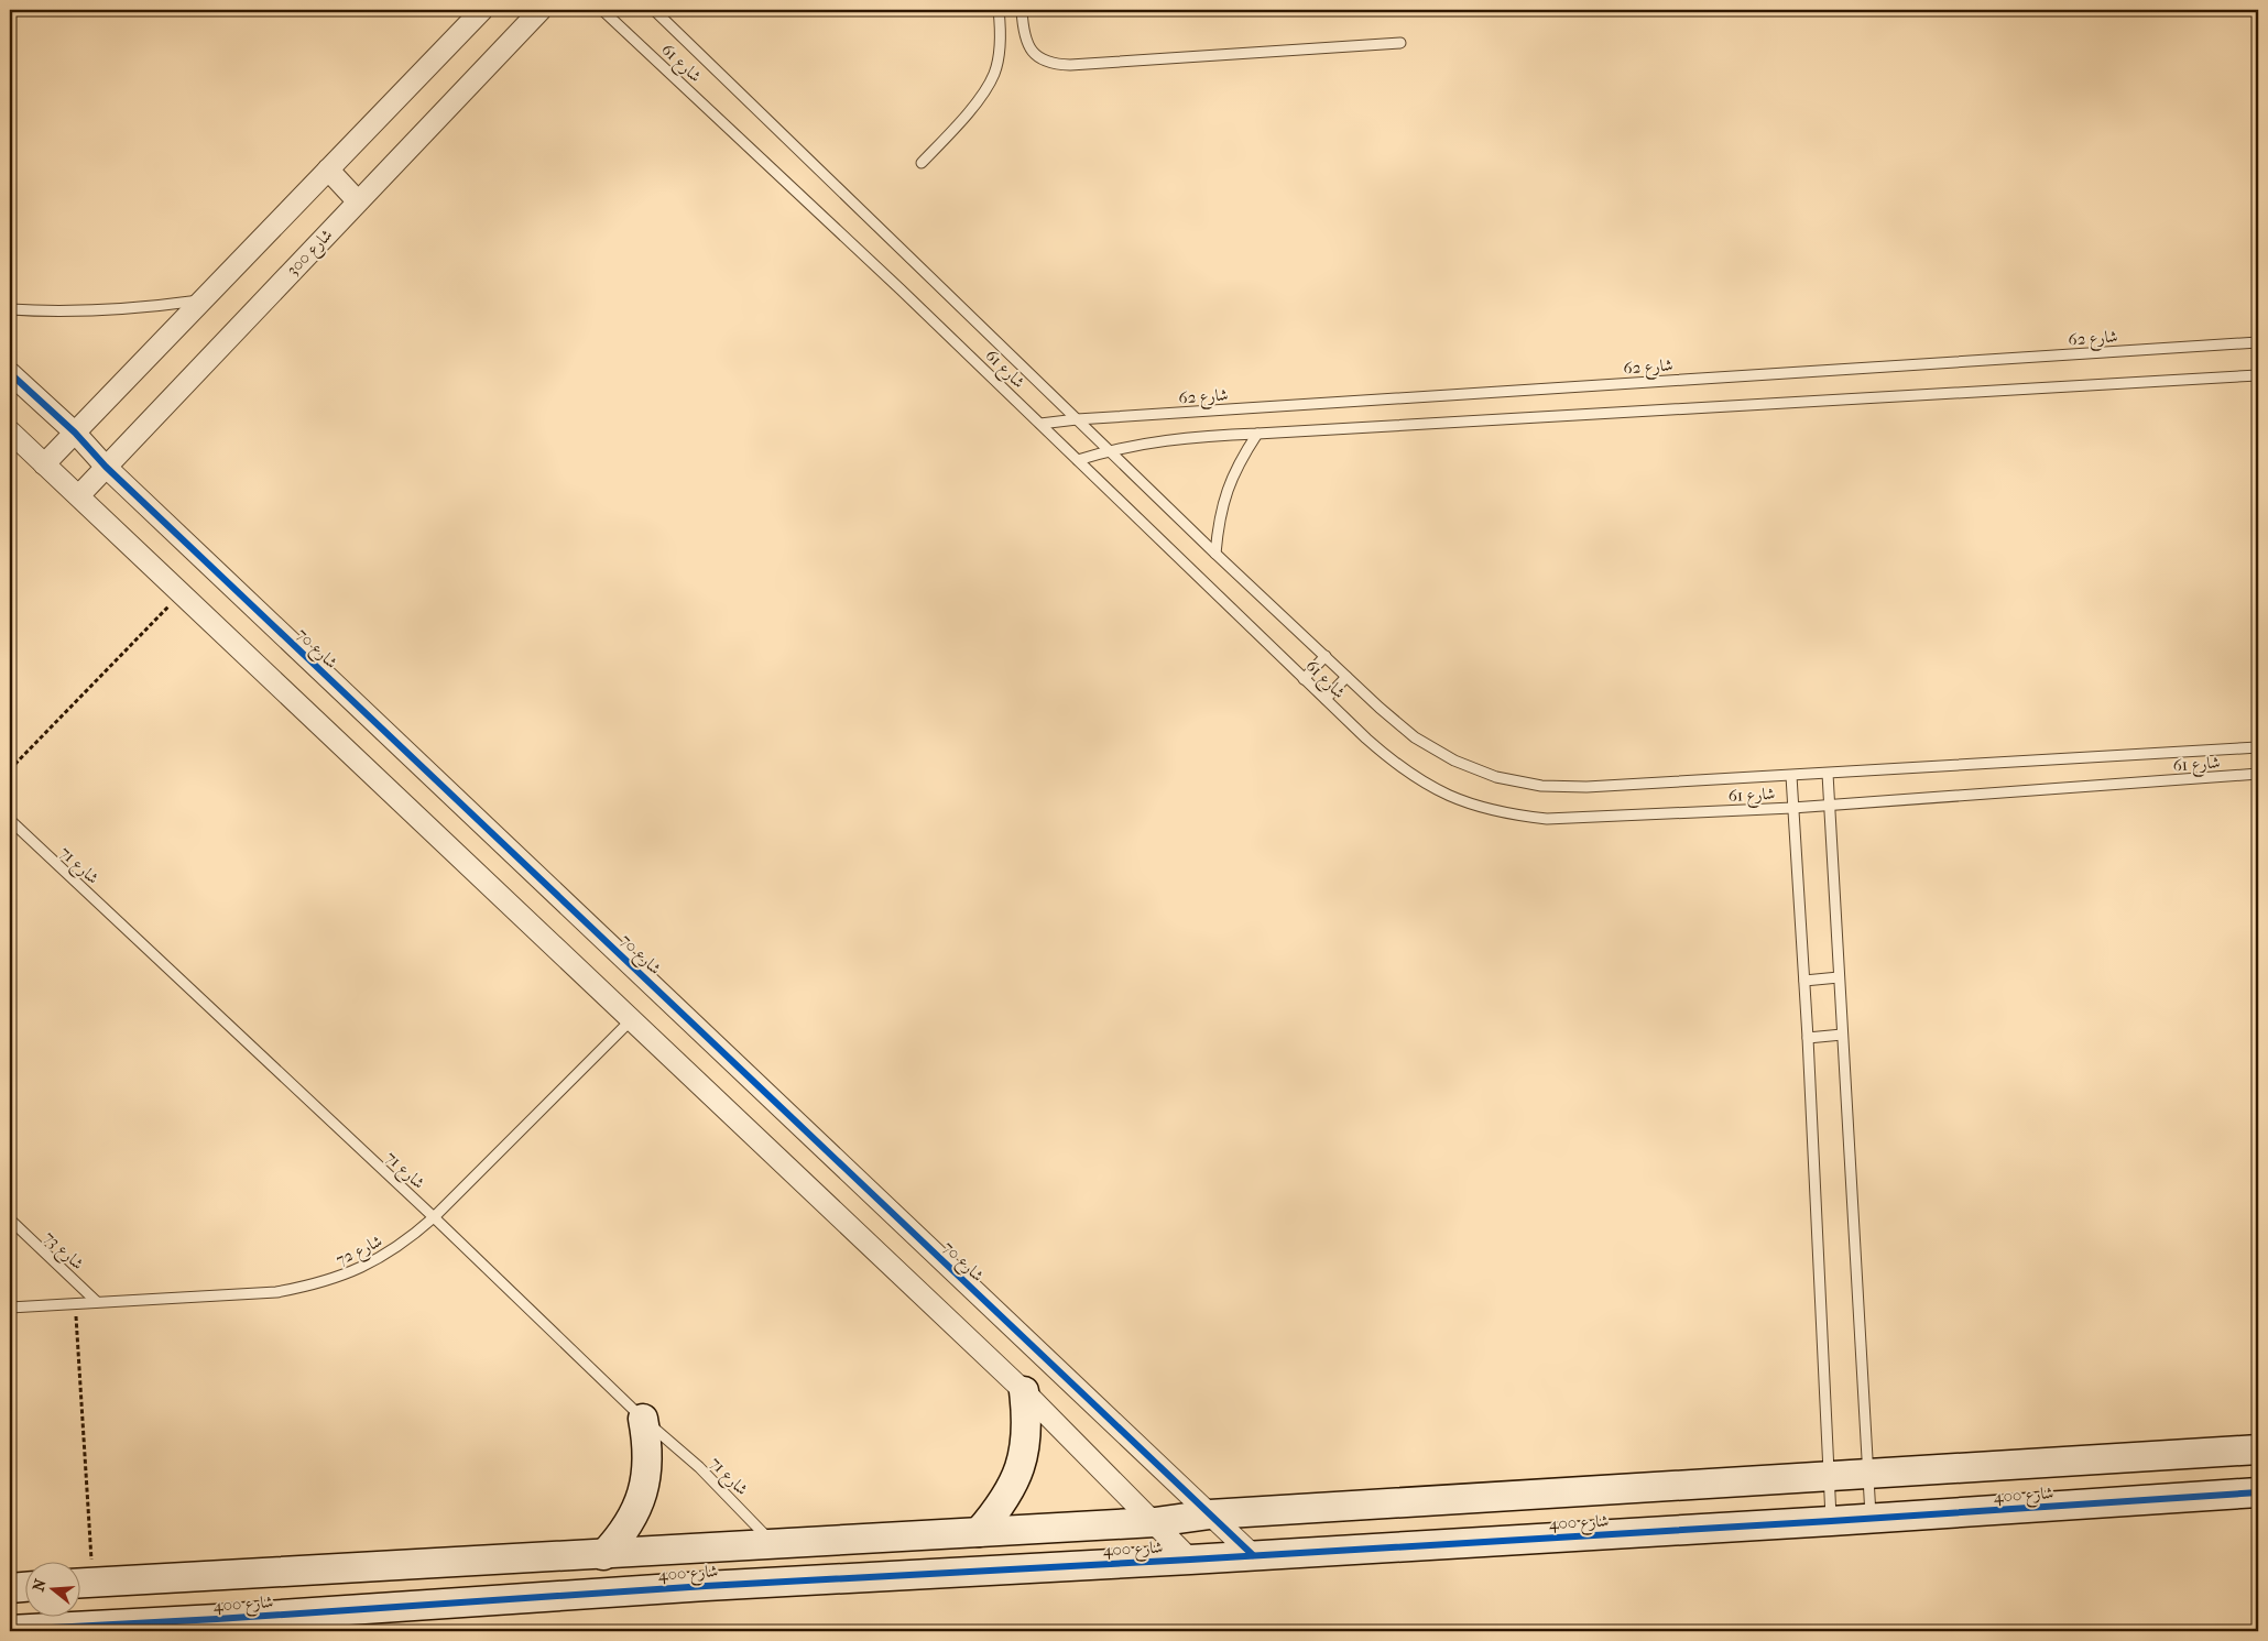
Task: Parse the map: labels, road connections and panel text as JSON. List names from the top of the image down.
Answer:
{
  "streets": {
    "street": ["شارع 300", "شارع 70", "شارع 400"],
    "lane": [
      "شارع 61",
      "شارع 62",
      "شارع 71",
      "شارع 73",
      "شارع 72"
    ]
  },
  "crossings": [
    ["شارع 61", "شارع 62"],
    ["شارع 300", "شارع 70"],
    ["شارع 70", "شارع 400"],
    ["شارع 71", "شارع 72"],
    ["شارع 71", "شارع 400"],
    ["شارع 73", "شارع 72"]
  ],
  "north": "left"
}
